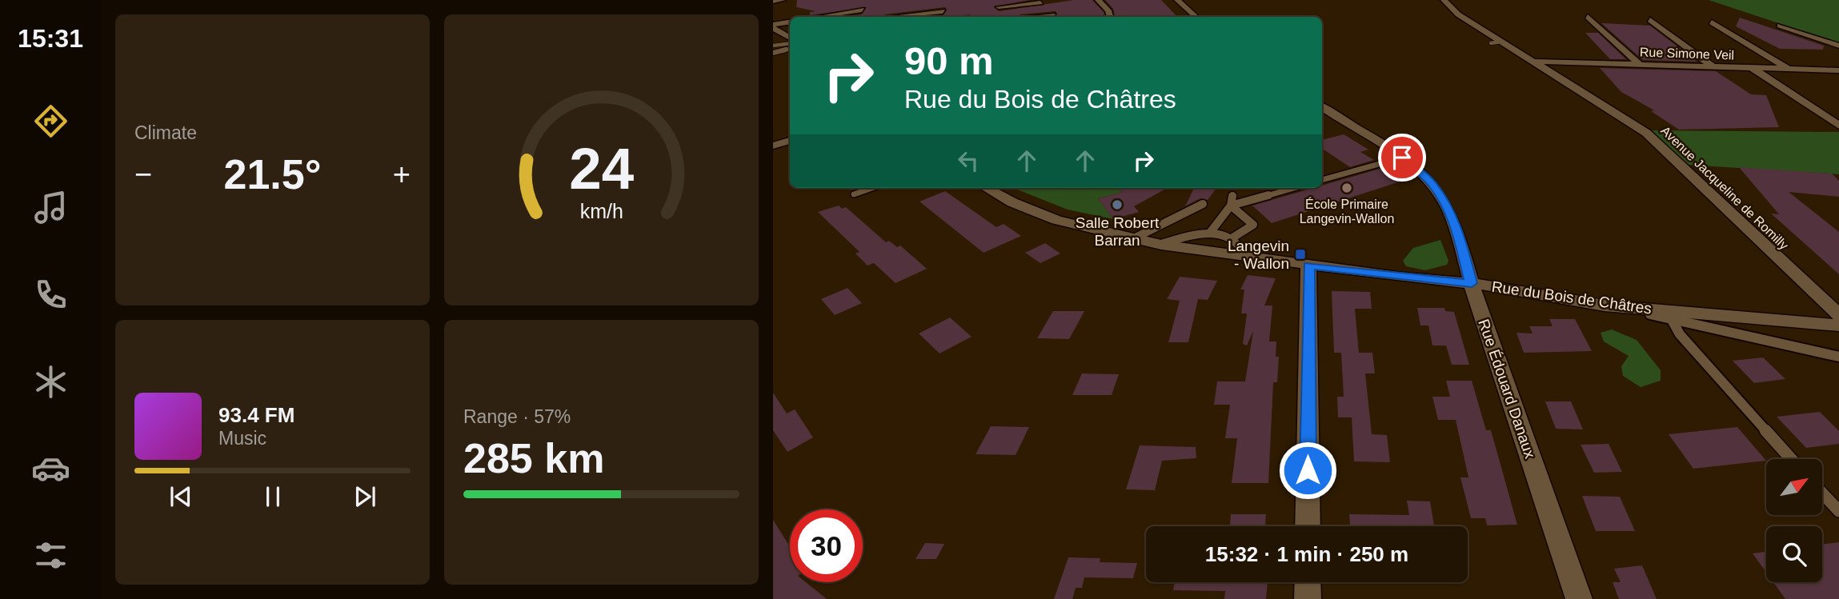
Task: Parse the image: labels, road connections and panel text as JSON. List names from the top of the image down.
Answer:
{
  "streets": {
    "street": [
      "Rue Simone Veil",
      "Avenue Jacqueline de Romilly",
      "Rue du Bois de Châtres",
      "Rue Édouard Danaux"
    ]
  },
  "crossings": [
    ["Rue Simone Veil", "Avenue Jacqueline de Romilly"],
    ["Rue du Bois de Châtres", "Rue Édouard Danaux"]
  ],
  "places": {
    "other": ["École Primaire Langevin-Wallon", "Salle Robert Barran"],
    "transit": ["Langevin - Wallon"]
  },
  "north": "top right",
  "page": {
    "tabs": "15:31",
    "tile": [
      "Climate",
      ["Range · 57%", "285 km"]
    ],
    "turn": ["90 m", "Rue du Bois de Châtres"],
    "heat": ["−", "21.5°", "+"],
    "song": ["93.4 FM", "Music"],
    "limit": "30",
    "trip": "15:32 · 1 min · 250 m",
    "gauge": ["24", "km/h"]
  }
}
